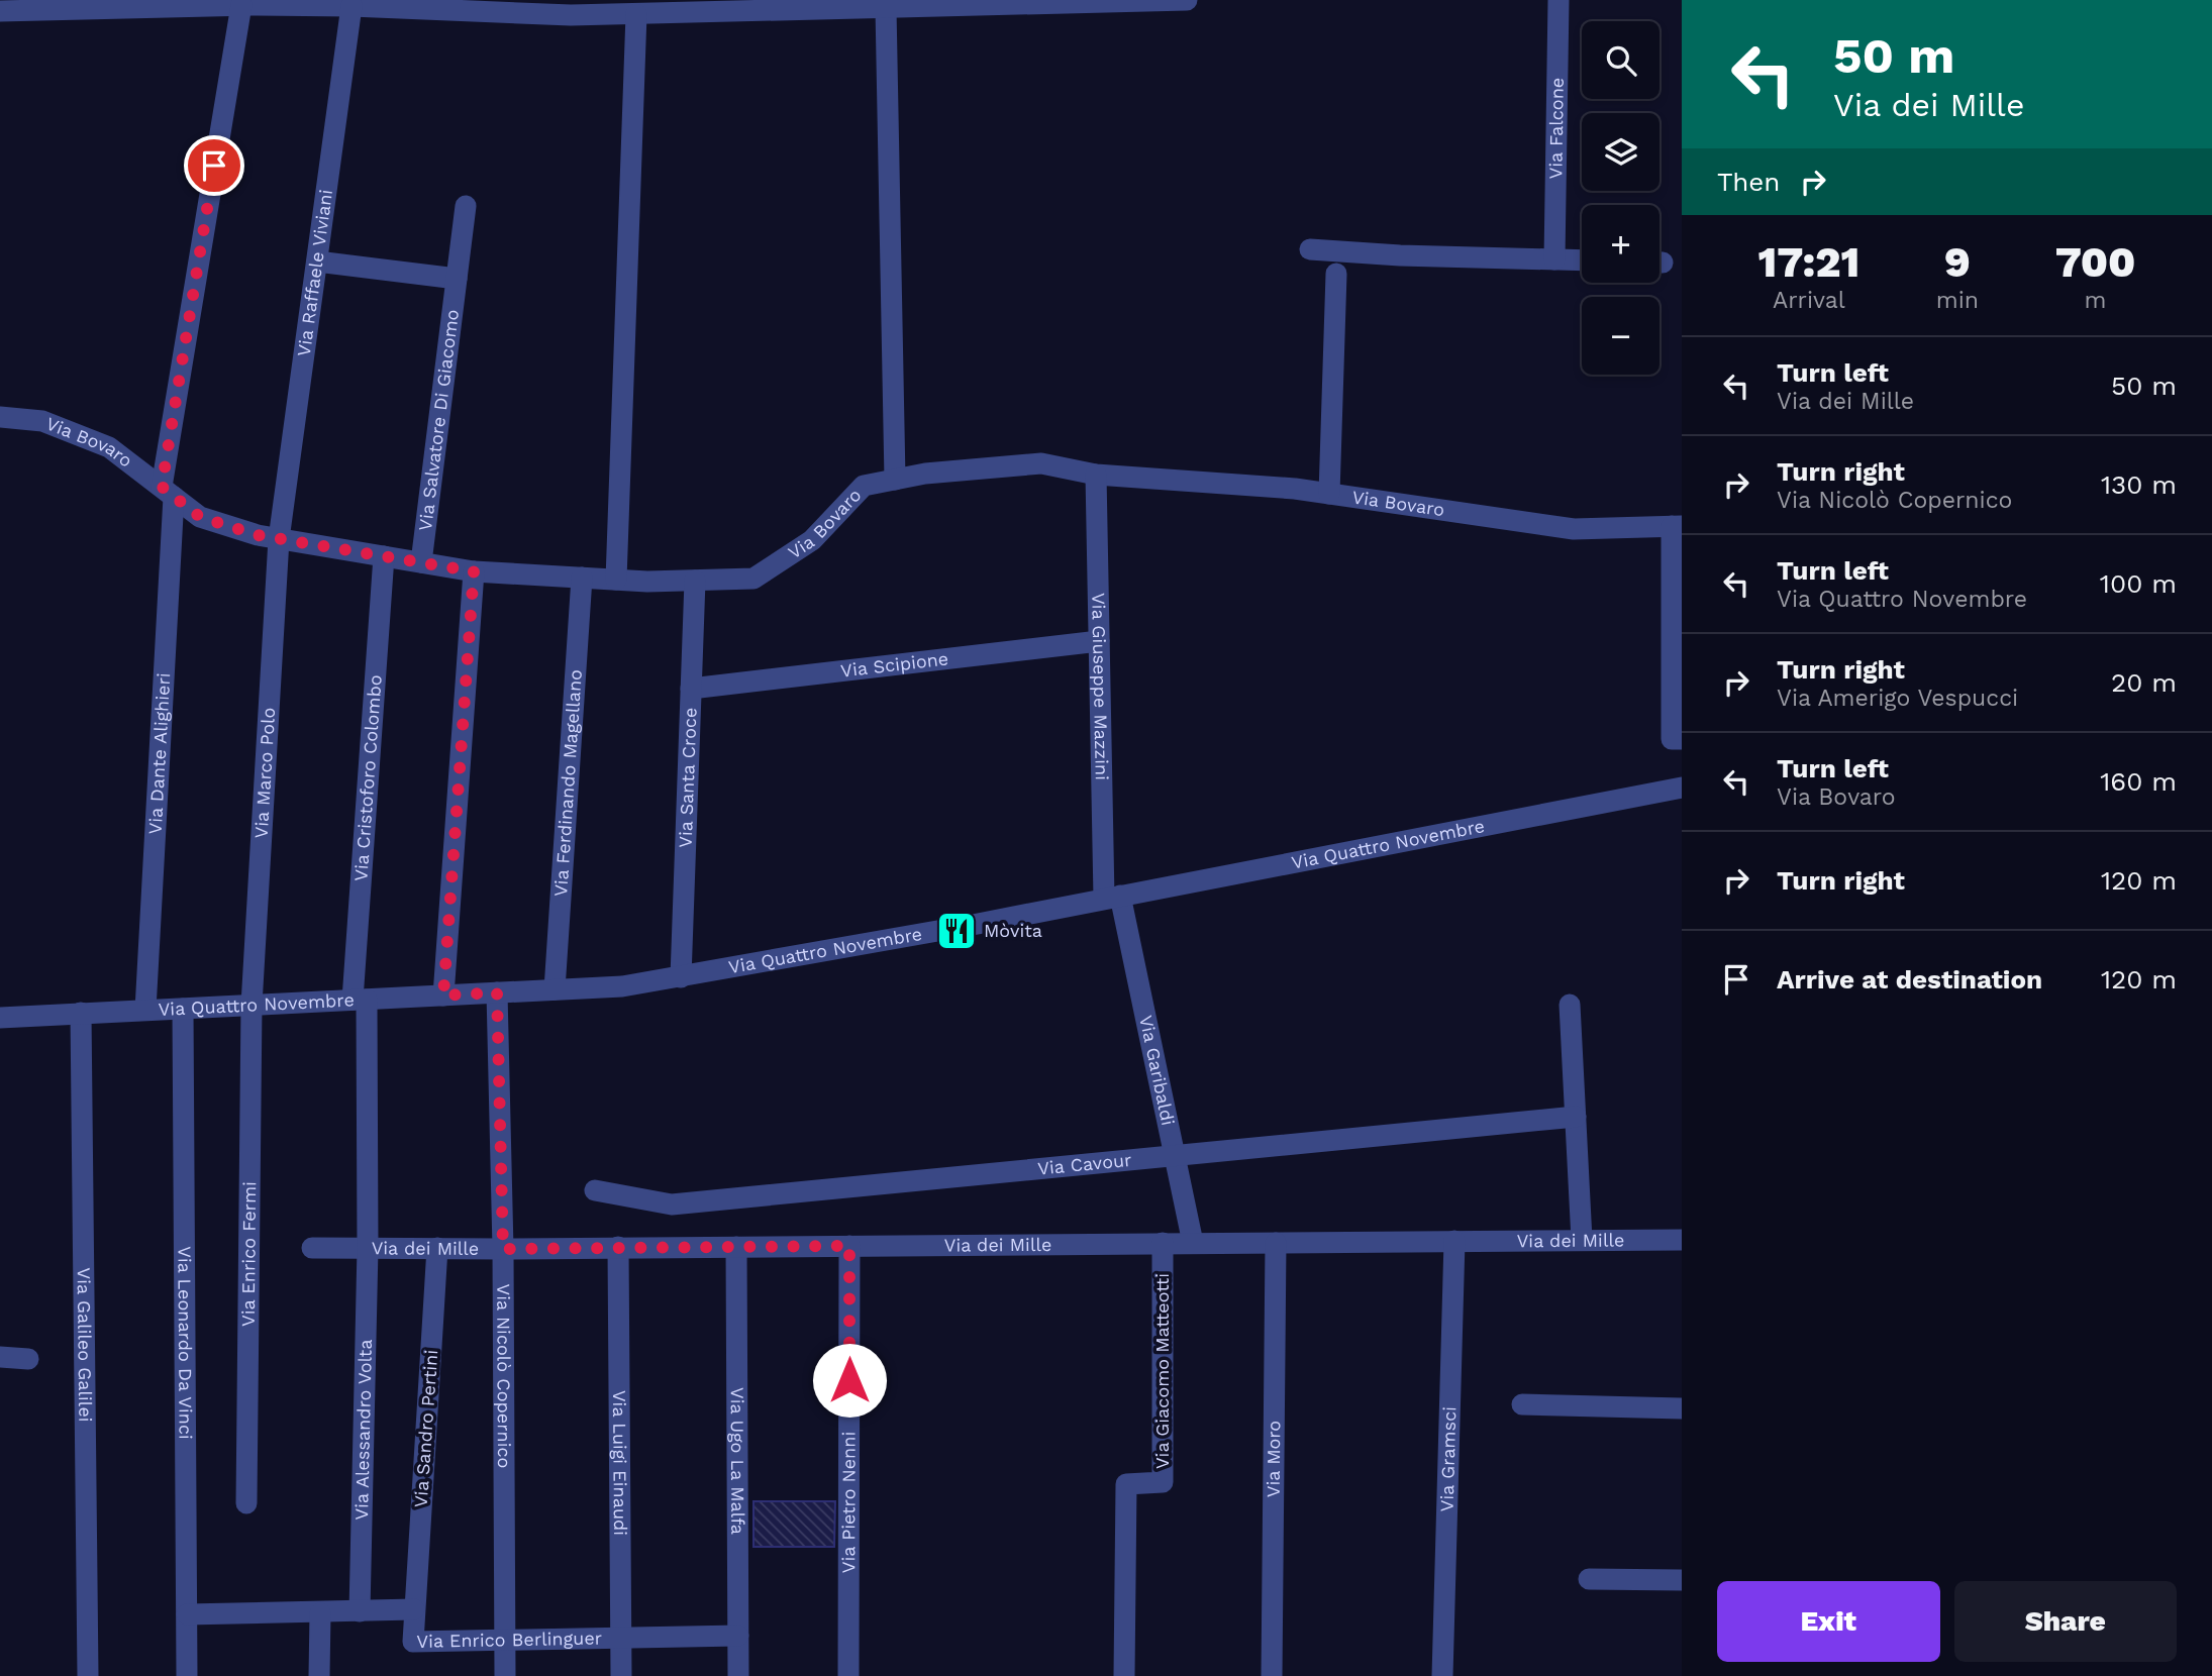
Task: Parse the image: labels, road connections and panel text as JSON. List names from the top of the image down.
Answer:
{
  "streets": {
    "street": [
      "Via Falcone",
      "Via Raffaele Viviani",
      "Via Salvatore Di Giacomo",
      "Via Bovaro",
      "Via Scipione",
      "Via Giuseppe Mazzini",
      "Via Dante Alighieri",
      "Via Marco Polo",
      "Via Cristoforo Colombo",
      "Via Santa Croce",
      "Via Ferdinando Magellano",
      "Via Quattro Novembre",
      "Via Garibaldi",
      "Via Cavour",
      "Via dei Mille",
      "Via Enrico Fermi",
      "Via Leonardo Da Vinci",
      "Via Galileo Galilei",
      "Via Giacomo Matteotti",
      "Via Nicolò Copernico",
      "Via Sandro Pertini",
      "Via Alessandro Volta",
      "Via Gramsci",
      "Via Moro",
      "Via Ugo La Malfa",
      "Via Luigi Einaudi",
      "Via Pietro Nenni",
      "Via Enrico Berlinguer"
    ]
  },
  "crossings": [
    ["Via Raffaele Viviani", "Via Bovaro"],
    ["Via Raffaele Viviani", "Via Marco Polo"],
    ["Via Salvatore Di Giacomo", "Via Bovaro"],
    ["Via Bovaro", "Via Giuseppe Mazzini"],
    ["Via Bovaro", "Via Dante Alighieri"],
    ["Via Bovaro", "Via Marco Polo"],
    ["Via Bovaro", "Via Cristoforo Colombo"],
    ["Via Bovaro", "Via Santa Croce"],
    ["Via Bovaro", "Via Ferdinando Magellano"],
    ["Via Scipione", "Via Giuseppe Mazzini"],
    ["Via Scipione", "Via Santa Croce"],
    ["Via Giuseppe Mazzini", "Via Quattro Novembre"],
    ["Via Giuseppe Mazzini", "Via Garibaldi"],
    ["Via Dante Alighieri", "Via Quattro Novembre"],
    ["Via Marco Polo", "Via Quattro Novembre"],
    ["Via Marco Polo", "Via Enrico Fermi"],
    ["Via Cristoforo Colombo", "Via Quattro Novembre"],
    ["Via Cristoforo Colombo", "Via dei Mille"],
    ["Via Cristoforo Colombo", "Via Alessandro Volta"],
    ["Via Santa Croce", "Via Quattro Novembre"],
    ["Via Ferdinando Magellano", "Via Quattro Novembre"],
    ["Via Quattro Novembre", "Via Garibaldi"],
    ["Via Quattro Novembre", "Via Enrico Fermi"],
    ["Via Quattro Novembre", "Via Leonardo Da Vinci"],
    ["Via Quattro Novembre", "Via Galileo Galilei"],
    ["Via Quattro Novembre", "Via Nicolò Copernico"],
    ["Via Garibaldi", "Via Cavour"],
    ["Via Garibaldi", "Via dei Mille"],
    ["Via dei Mille", "Via Giacomo Matteotti"],
    ["Via dei Mille", "Via Nicolò Copernico"],
    ["Via dei Mille", "Via Sandro Pertini"],
    ["Via dei Mille", "Via Alessandro Volta"],
    ["Via dei Mille", "Via Gramsci"],
    ["Via dei Mille", "Via Moro"],
    ["Via dei Mille", "Via Ugo La Malfa"],
    ["Via dei Mille", "Via Luigi Einaudi"],
    ["Via dei Mille", "Via Pietro Nenni"],
    ["Via Leonardo Da Vinci", "Via Enrico Berlinguer"],
    ["Via Nicolò Copernico", "Via Enrico Berlinguer"],
    ["Via Sandro Pertini", "Via Enrico Berlinguer"],
    ["Via Alessandro Volta", "Via Enrico Berlinguer"],
    ["Via Ugo La Malfa", "Via Enrico Berlinguer"],
    ["Via Luigi Einaudi", "Via Enrico Berlinguer"]
  ],
  "places": {
    "restaurant": ["Mòvita"]
  },
  "page": {
    "turn": ["50 m", "Via dei Mille"],
    "map_buttons": ["+", "−"],
    "then": "Then",
    "eta": [
      "17:21",
      "Arrival",
      "9",
      "min",
      "700",
      "m"
    ],
    "list": [
      {
        "name": "Turn left",
        "note": "Via dei Mille",
        "value": "50 m"
      },
      {
        "name": "Turn right",
        "note": "Via Nicolò Copernico",
        "value": "130 m"
      },
      {
        "name": "Turn left",
        "note": "Via Quattro Novembre",
        "value": "100 m"
      },
      {
        "name": "Turn right",
        "note": "Via Amerigo Vespucci",
        "value": "20 m"
      },
      {
        "name": "Turn left",
        "note": "Via Bovaro",
        "value": "160 m"
      },
      {
        "name": "Turn right",
        "value": "120 m"
      },
      {
        "name": "Arrive at destination",
        "value": "120 m"
      }
    ],
    "buttons": ["Exit", "Share"]
  }
}
